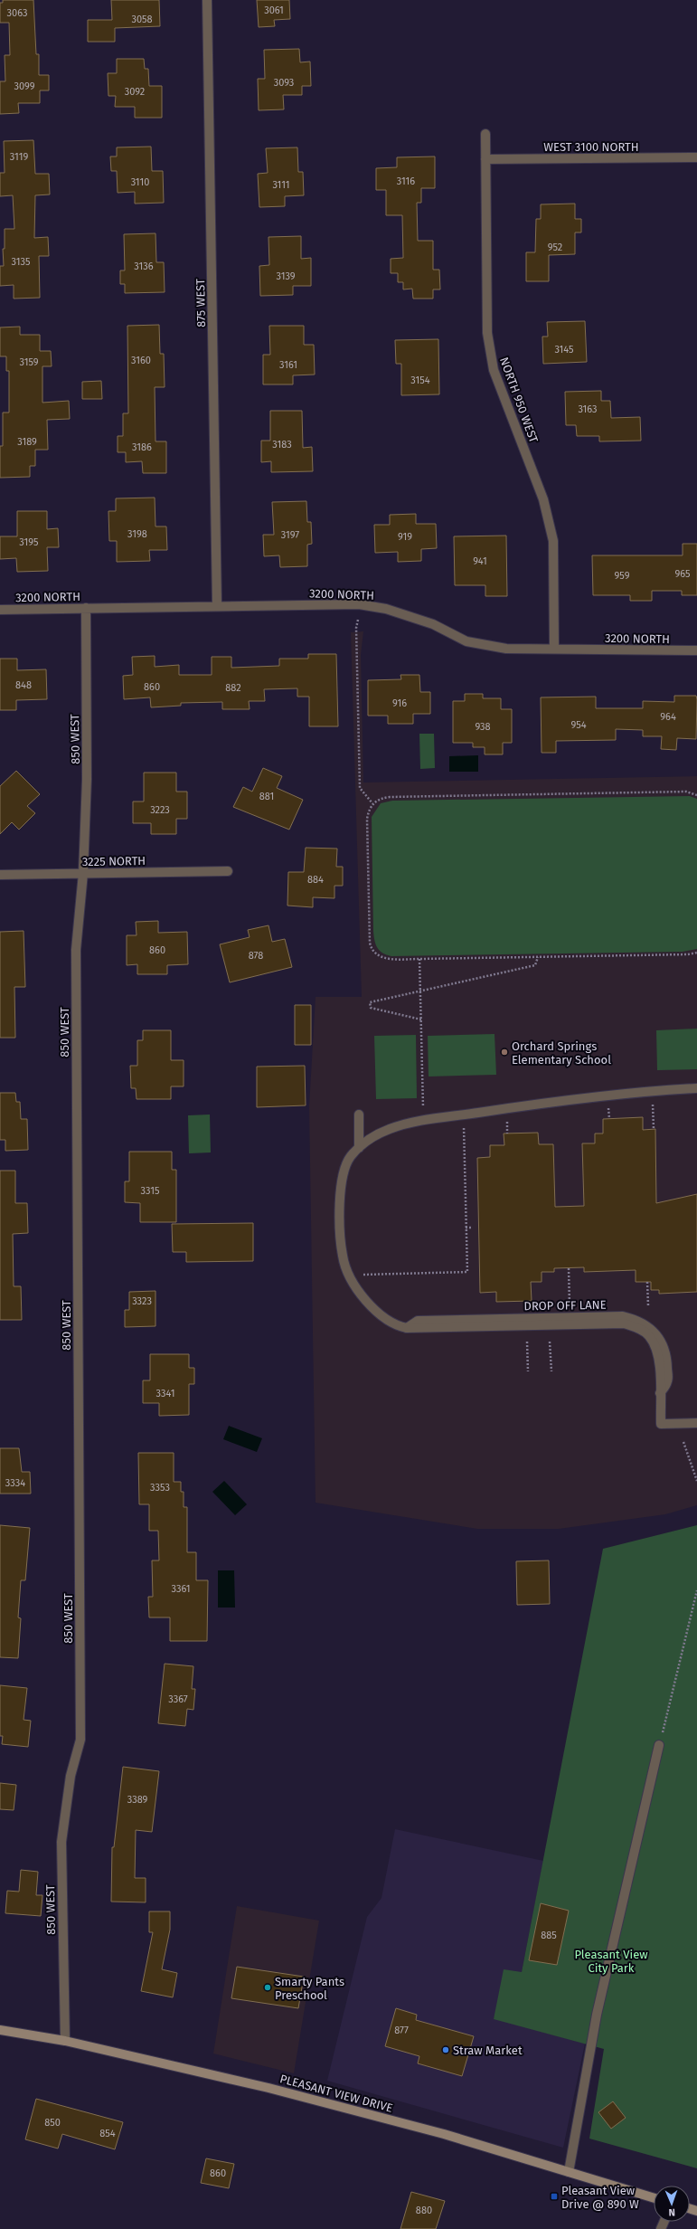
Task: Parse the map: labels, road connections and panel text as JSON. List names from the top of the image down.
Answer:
{
  "streets": {
    "main road": ["PLEASANT VIEW DRIVE"],
    "street": [
      "WEST 3100 NORTH",
      "875 WEST",
      "NORTH 950 WEST",
      "3200 NORTH",
      "850 WEST",
      "3225 NORTH"
    ]
  },
  "crossings": [
    ["WEST 3100 NORTH", "NORTH 950 WEST"],
    ["875 WEST", "3200 NORTH"],
    ["NORTH 950 WEST", "3200 NORTH"],
    ["3200 NORTH", "850 WEST"],
    ["850 WEST", "3225 NORTH"],
    ["850 WEST", "PLEASANT VIEW DRIVE"]
  ],
  "parks": ["Pleasant View City Park"],
  "places": {
    "other": ["Orchard Springs Elementary School", "Smarty Pants Preschool", "Straw Market"],
    "transit": ["Pleasant View Drive @ 890 W"]
  },
  "house_numbers": [
    "3061",
    "3063",
    "3058",
    "3093",
    "3099",
    "3092",
    "3119",
    "3116",
    "3110",
    "3111",
    "952",
    "3135",
    "3136",
    "3139",
    "3145",
    "3160",
    "3159",
    "3161",
    "3154",
    "3163",
    "3189",
    "3183",
    "3186",
    "3198",
    "3197",
    "919",
    "3195",
    "941",
    "965",
    "959",
    "848",
    "860",
    "882",
    "916",
    "964",
    "954",
    "938",
    "881",
    "3223",
    "884",
    "860",
    "878",
    "3315",
    "3323",
    "3341",
    "3334",
    "3353",
    "3361",
    "3367",
    "3389",
    "885",
    "877",
    "850",
    "854",
    "860",
    "880"
  ],
  "north": "bottom"
}
